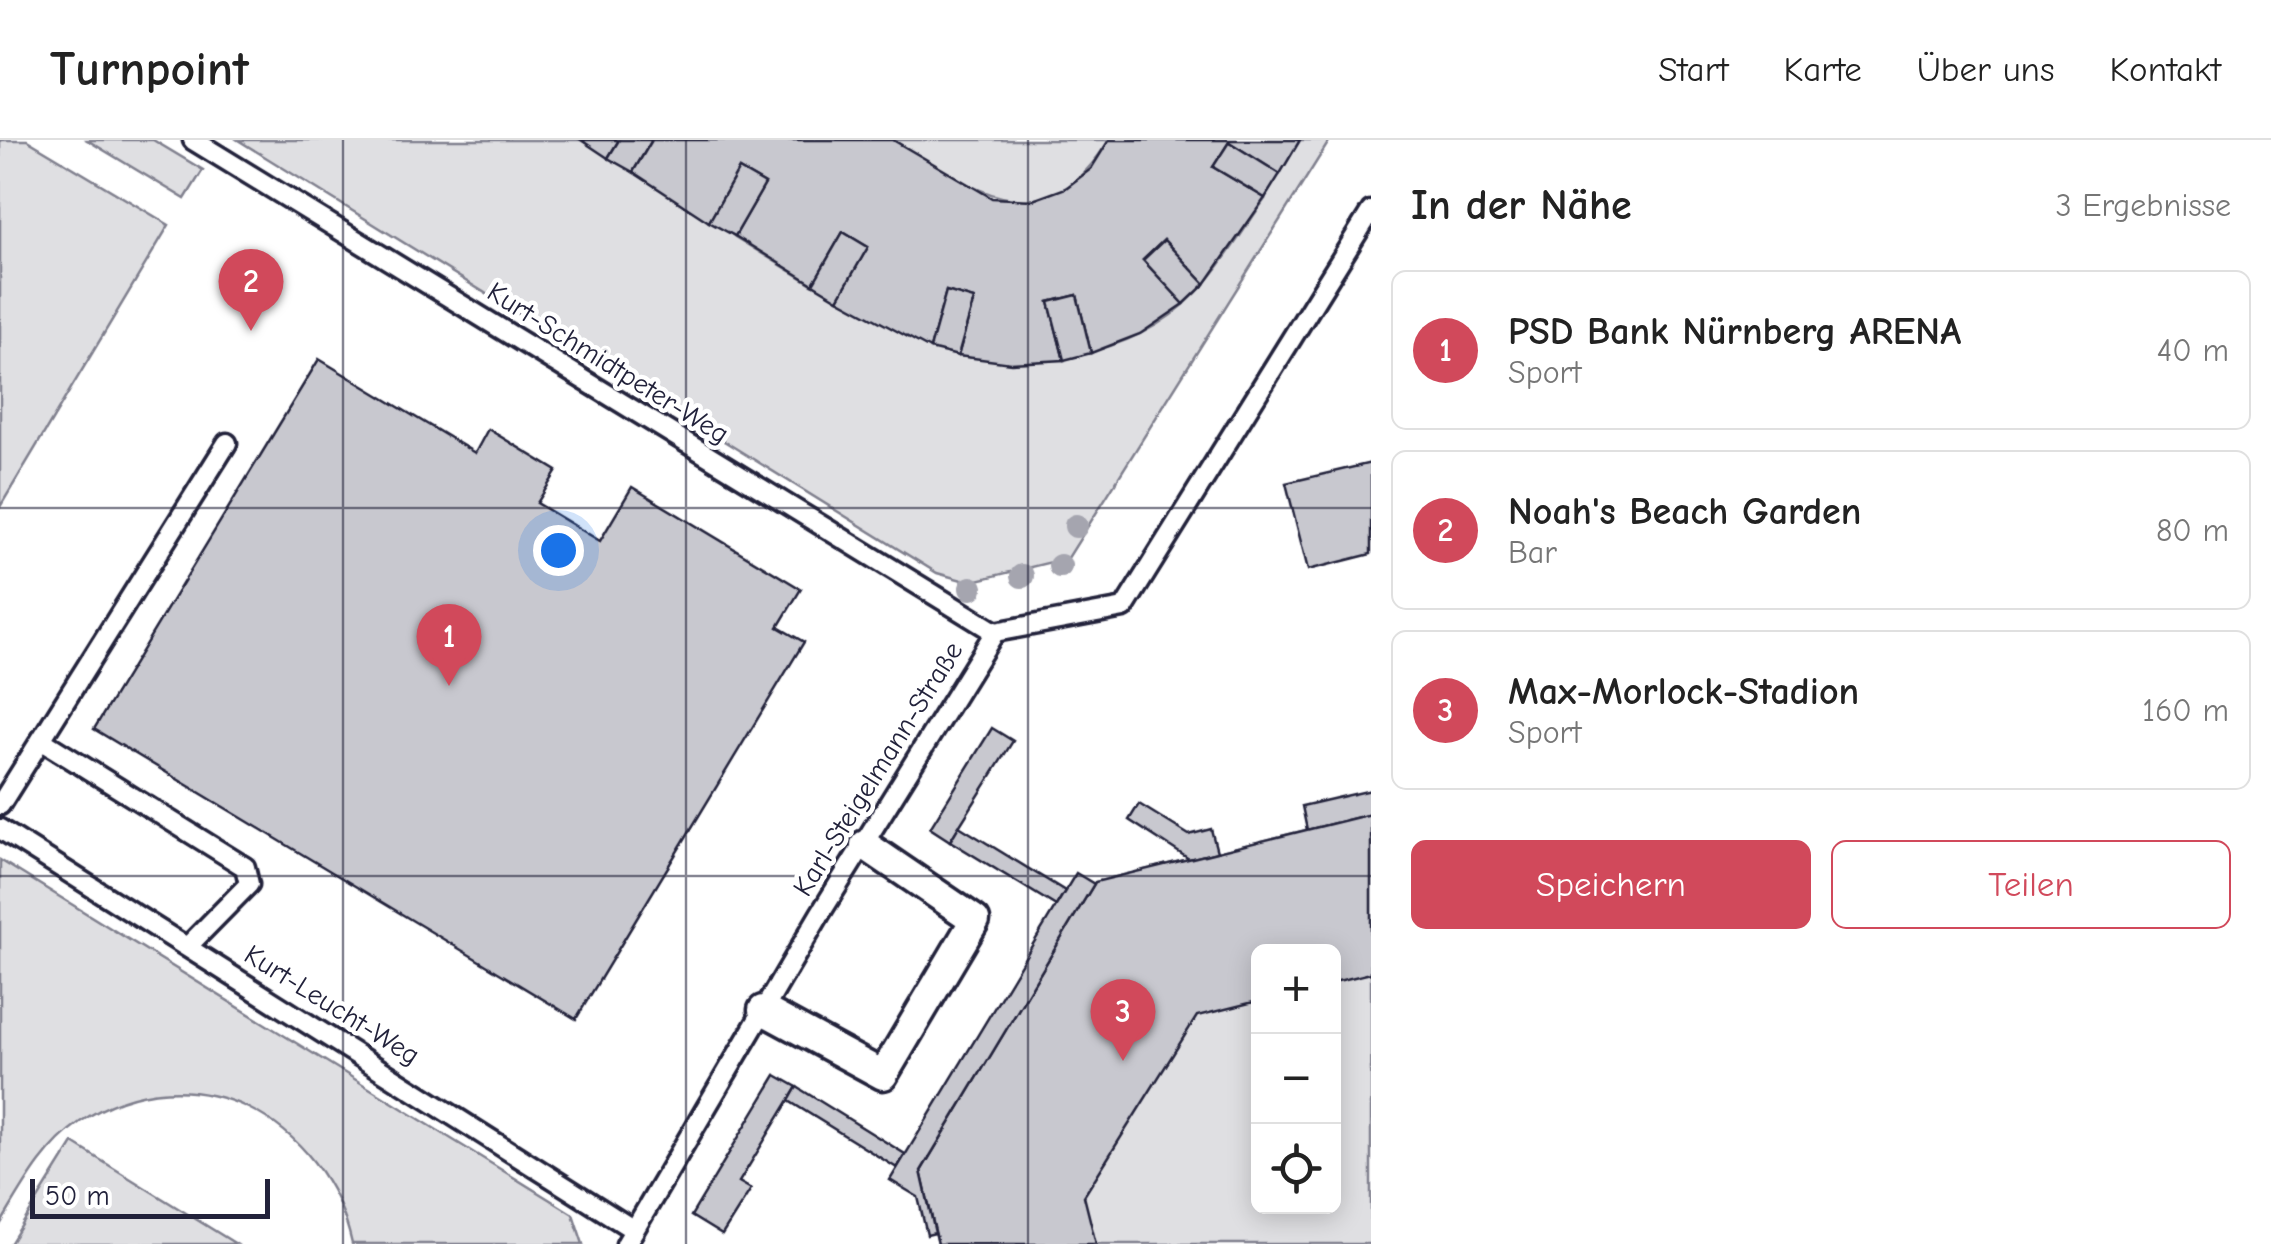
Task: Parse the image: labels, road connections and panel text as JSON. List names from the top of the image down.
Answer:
{
  "streets": {
    "lane": ["Kurt-Schmidtpeter-Weg", "Karl-Steigelmann-Straße", "Kurt-Leucht-Weg"]
  },
  "crossings": [
    ["Kurt-Schmidtpeter-Weg", "Karl-Steigelmann-Straße"],
    ["Karl-Steigelmann-Straße", "Kurt-Leucht-Weg"]
  ],
  "scale_bar": "50 m",
  "page": {
    "header": "Turnpoint",
    "nav": [
      "Start",
      "Karte",
      "Über uns",
      "Kontakt"
    ],
    "heading": ["In der Nähe", "3 Ergebnisse"],
    "pins": ["2", "1", "3"],
    "list": [
      {
        "mark": "1",
        "name": "PSD Bank Nürnberg ARENA",
        "note": "Sport",
        "value": "40 m"
      },
      {
        "mark": "2",
        "name": "Noah's Beach Garden",
        "note": "Bar",
        "value": "80 m"
      },
      {
        "mark": "3",
        "name": "Max-Morlock-Stadion",
        "note": "Sport",
        "value": "160 m"
      }
    ],
    "buttons": ["Speichern", "Teilen"],
    "map_buttons": ["+", "−"],
    "scale": "50 m"
  }
}
